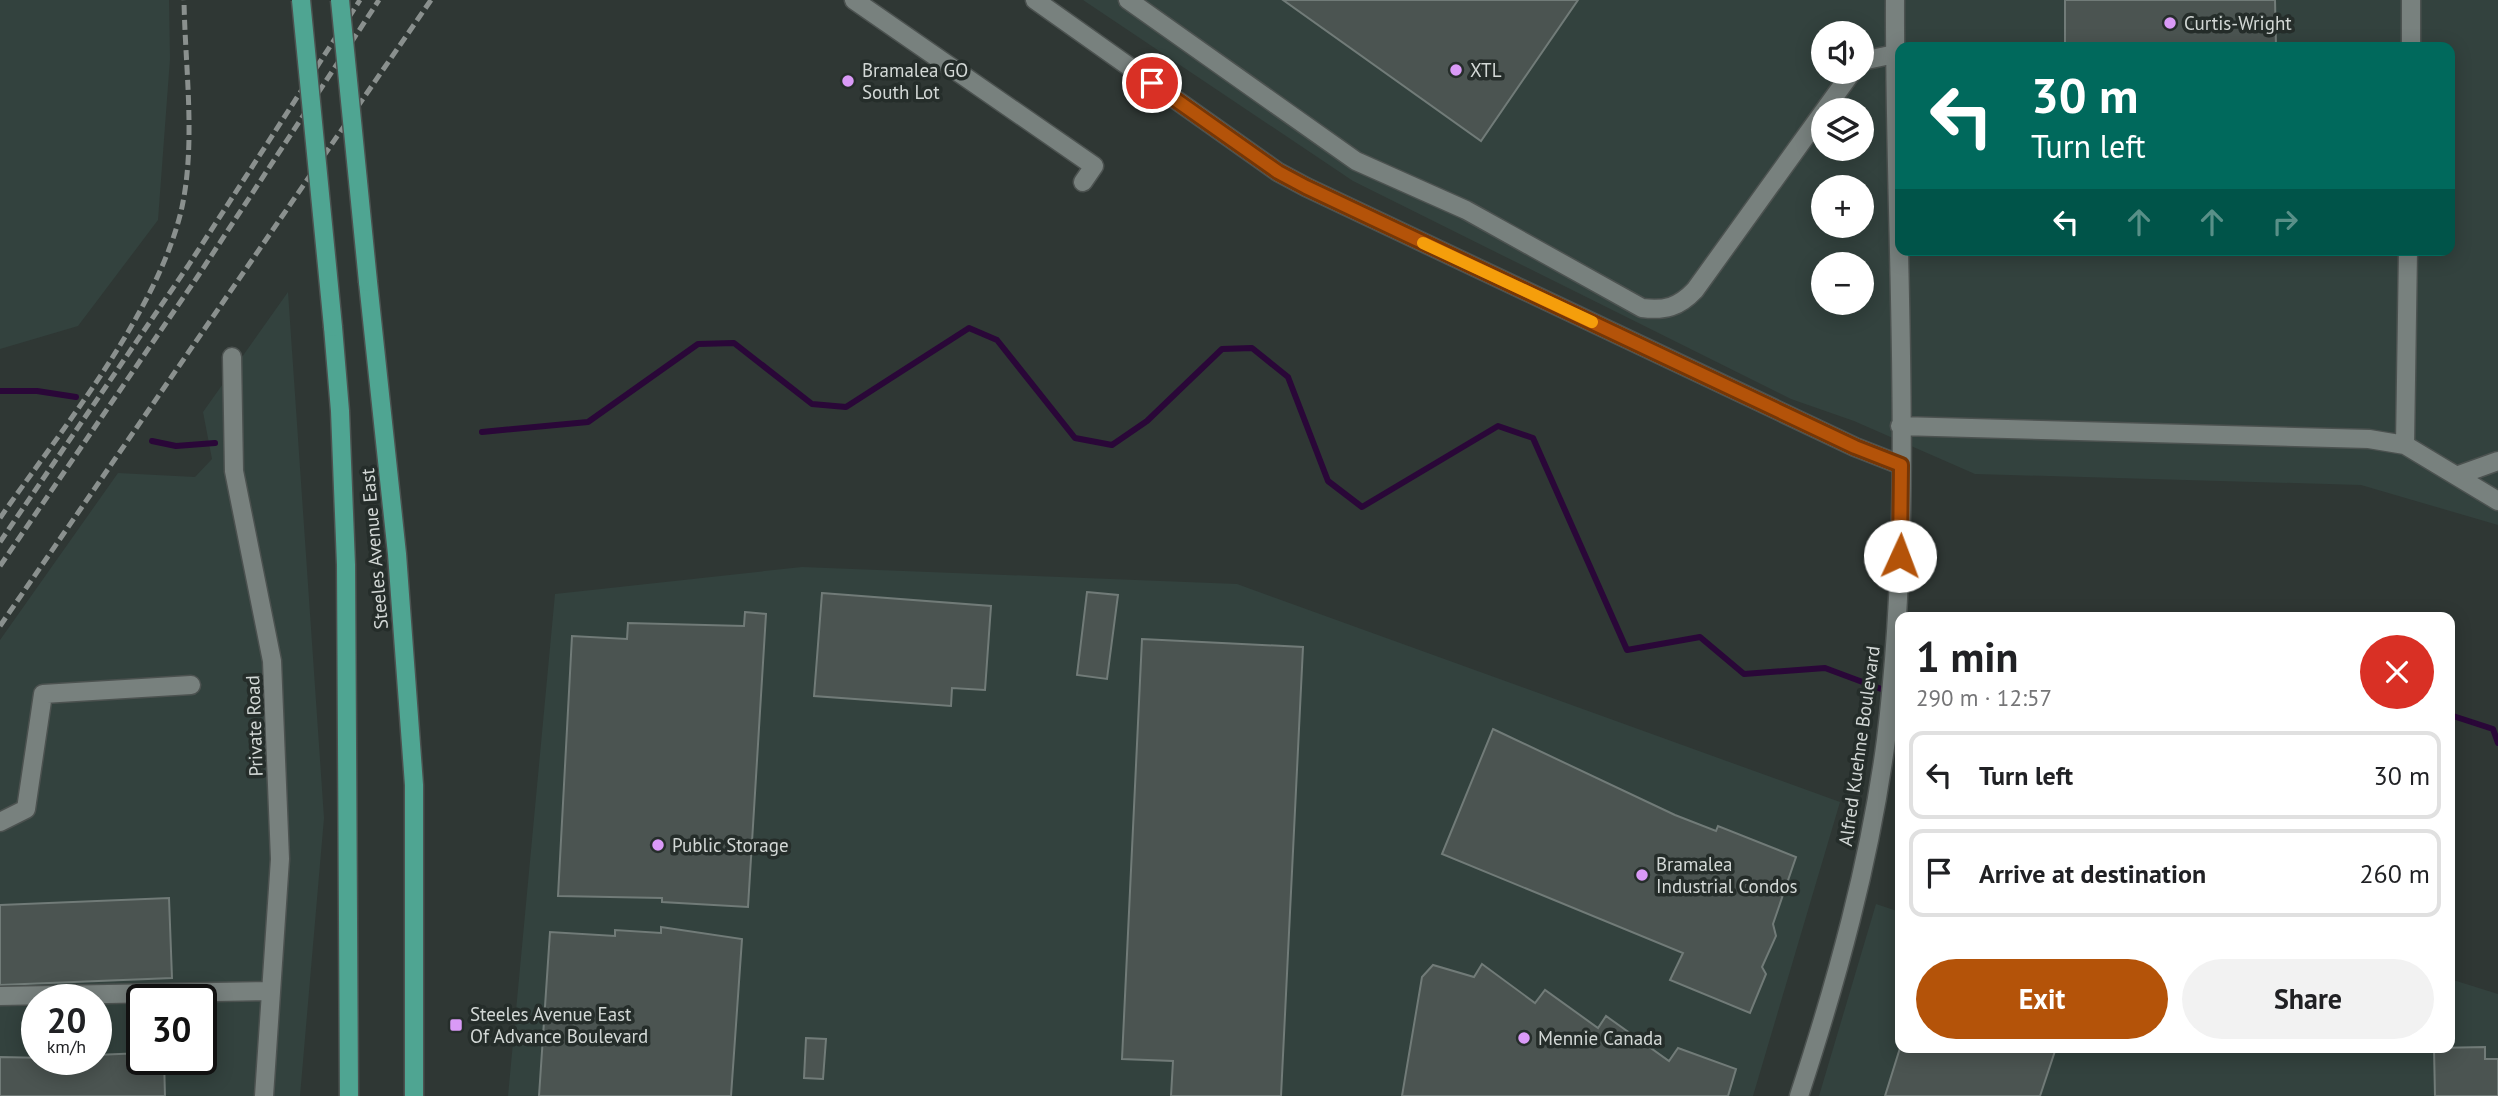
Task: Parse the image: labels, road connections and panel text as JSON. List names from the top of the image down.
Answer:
{
  "streets": {
    "main road": ["Steeles Avenue East"],
    "street": ["Private Road", "Alfred Kuehne Boulevard"]
  },
  "places": {
    "other": [
      "Curtis-Wright",
      "XTL",
      "Bramalea GO South Lot",
      "Public Storage",
      "Bramalea Industrial Condos",
      "Mennie Canada"
    ],
    "transit": ["Steeles Avenue East Of Advance Boulevard"]
  },
  "page": {
    "map_buttons": ["+", "−"],
    "turn": ["30 m", "Turn left"],
    "heading": ["1 min", "290 m · 12:57"],
    "list": [
      {
        "name": "Turn left",
        "value": "30 m"
      },
      {
        "name": "Arrive at destination",
        "value": "260 m"
      }
    ],
    "buttons": ["Exit", "Share"],
    "speed": "20 km/h",
    "limit": "30"
  }
}
